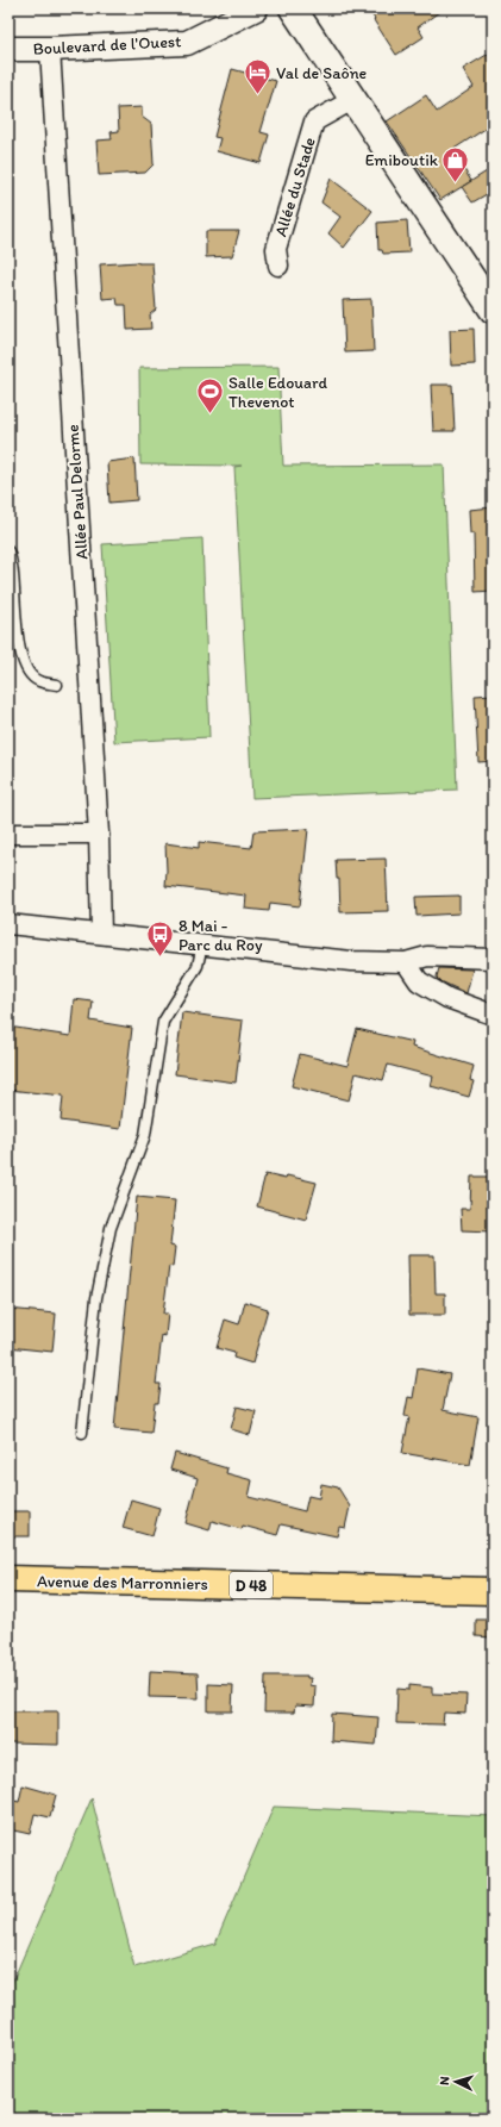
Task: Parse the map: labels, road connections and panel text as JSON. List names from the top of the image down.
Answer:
{
  "streets": {
    "main road": ["Avenue des Marronniers", "D 48"],
    "street": ["Boulevard de l'Ouest", "Allée du Stade", "Allée Paul Delorme"]
  },
  "crossings": [
    ["Boulevard de l'Ouest", "Allée Paul Delorme"]
  ],
  "places": {
    "hotel": ["Val de Saône"],
    "shop": ["Emiboutik"],
    "sports": ["Salle Edouard Thevenot"],
    "bus stop": ["8 Mai - Parc du Roy"]
  },
  "north": "left"
}
